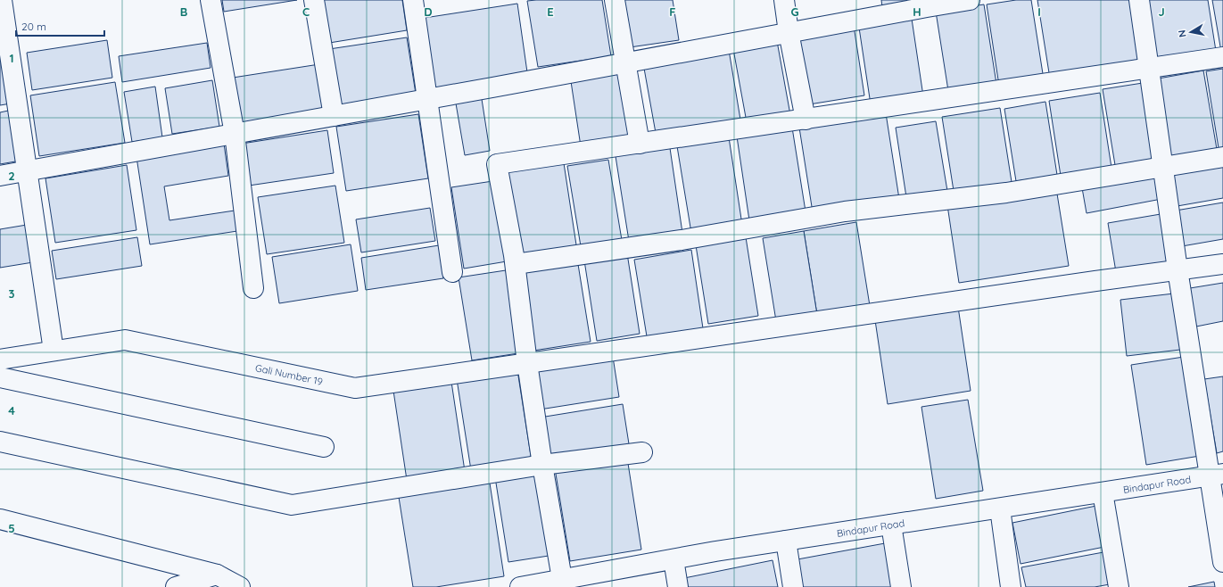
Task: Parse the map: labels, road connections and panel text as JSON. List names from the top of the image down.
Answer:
{
  "streets": {
    "street": ["Gali Number 19", "Bindapur Road"]
  },
  "scale_bar": "20 m",
  "north": "left",
  "grid": {
    "columns": [
      "B",
      "C",
      "D",
      "E",
      "F",
      "G",
      "H",
      "I",
      "J"
    ],
    "rows": [
      "1",
      "2",
      "3",
      "4",
      "5"
    ]
  }
}
